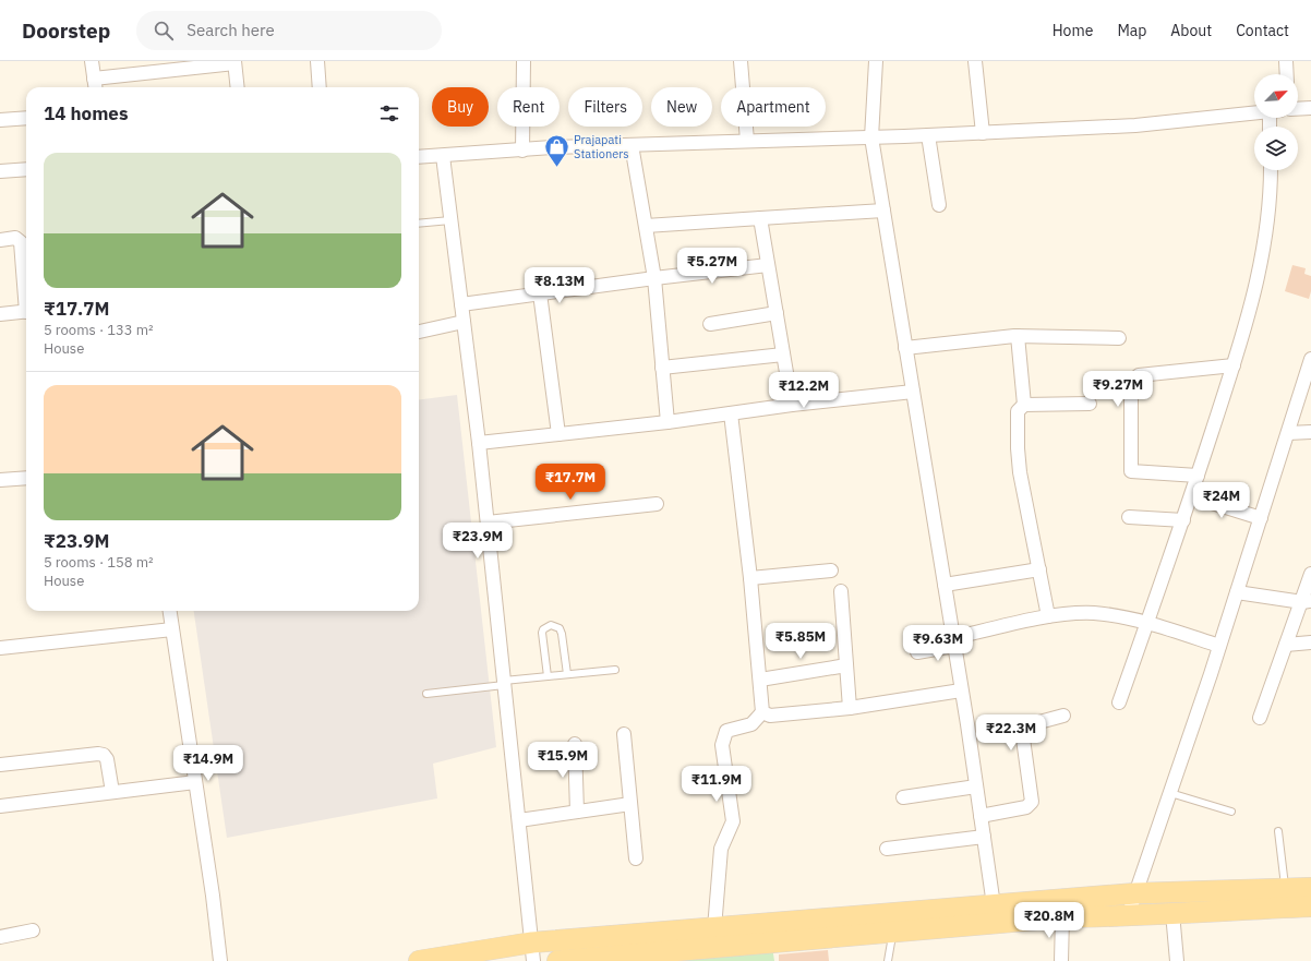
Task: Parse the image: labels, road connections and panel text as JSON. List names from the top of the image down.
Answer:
{
  "places": {
    "shop": ["Prajapati Stationers"]
  },
  "north": "top right",
  "page": {
    "header": "Doorstep",
    "search": "Search here",
    "nav": [
      "Home",
      "Map",
      "About",
      "Contact"
    ],
    "chip": [
      "Buy",
      "Rent",
      "Filters",
      "New",
      "Apartment"
    ],
    "heading": "14 homes",
    "list": [
      {
        "name": "₹17.7M",
        "note": "5 rooms · 133 m² · House"
      },
      {
        "name": "₹23.9M",
        "note": "5 rooms · 158 m² · House"
      }
    ],
    "price": [
      "₹5.27M",
      "₹8.13M",
      "₹9.27M",
      "₹12.2M",
      "₹17.7M",
      "₹24M",
      "₹23.9M",
      "₹5.85M",
      "₹9.63M",
      "₹22.3M",
      "₹15.9M",
      "₹14.9M",
      "₹11.9M",
      "₹20.8M"
    ]
  }
}
